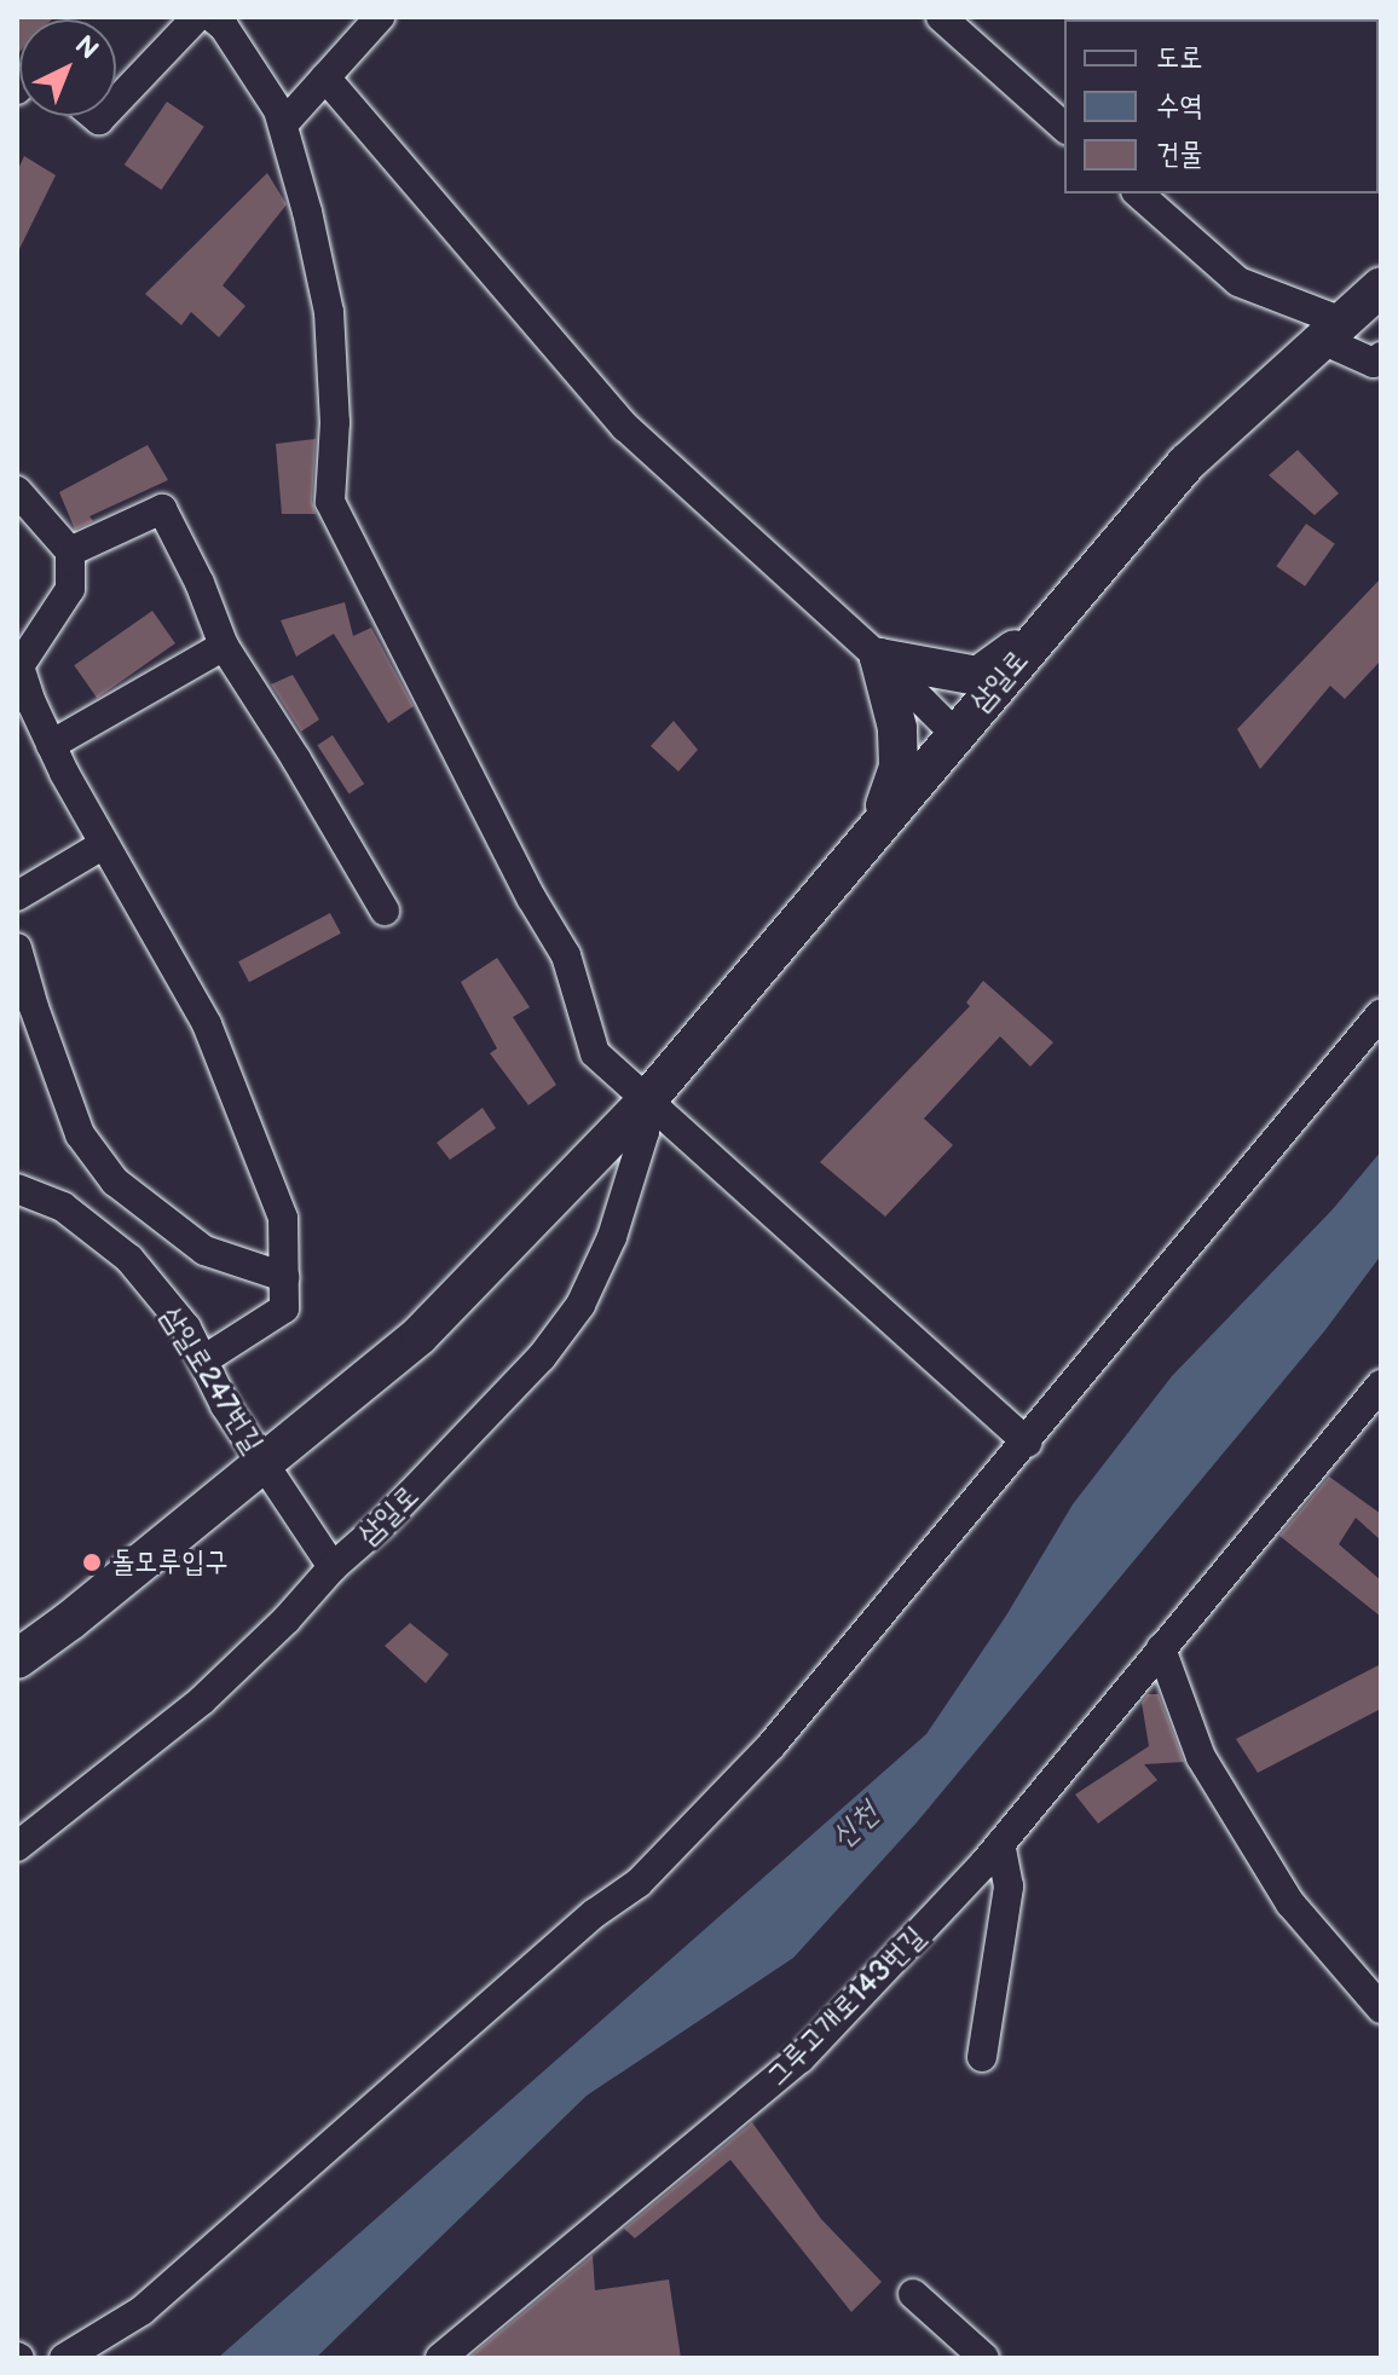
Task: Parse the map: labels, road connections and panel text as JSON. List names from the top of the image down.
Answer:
{
  "streets": {
    "main road": ["삼일로"],
    "street": ["삼일로247번길", "그루고개로143번길"]
  },
  "crossings": [
    ["삼일로", "삼일로247번길"]
  ],
  "water": ["신천"],
  "places": ["돌모루입구"],
  "legend": ["도로", "수역", "건물"],
  "north": "top right"
}
